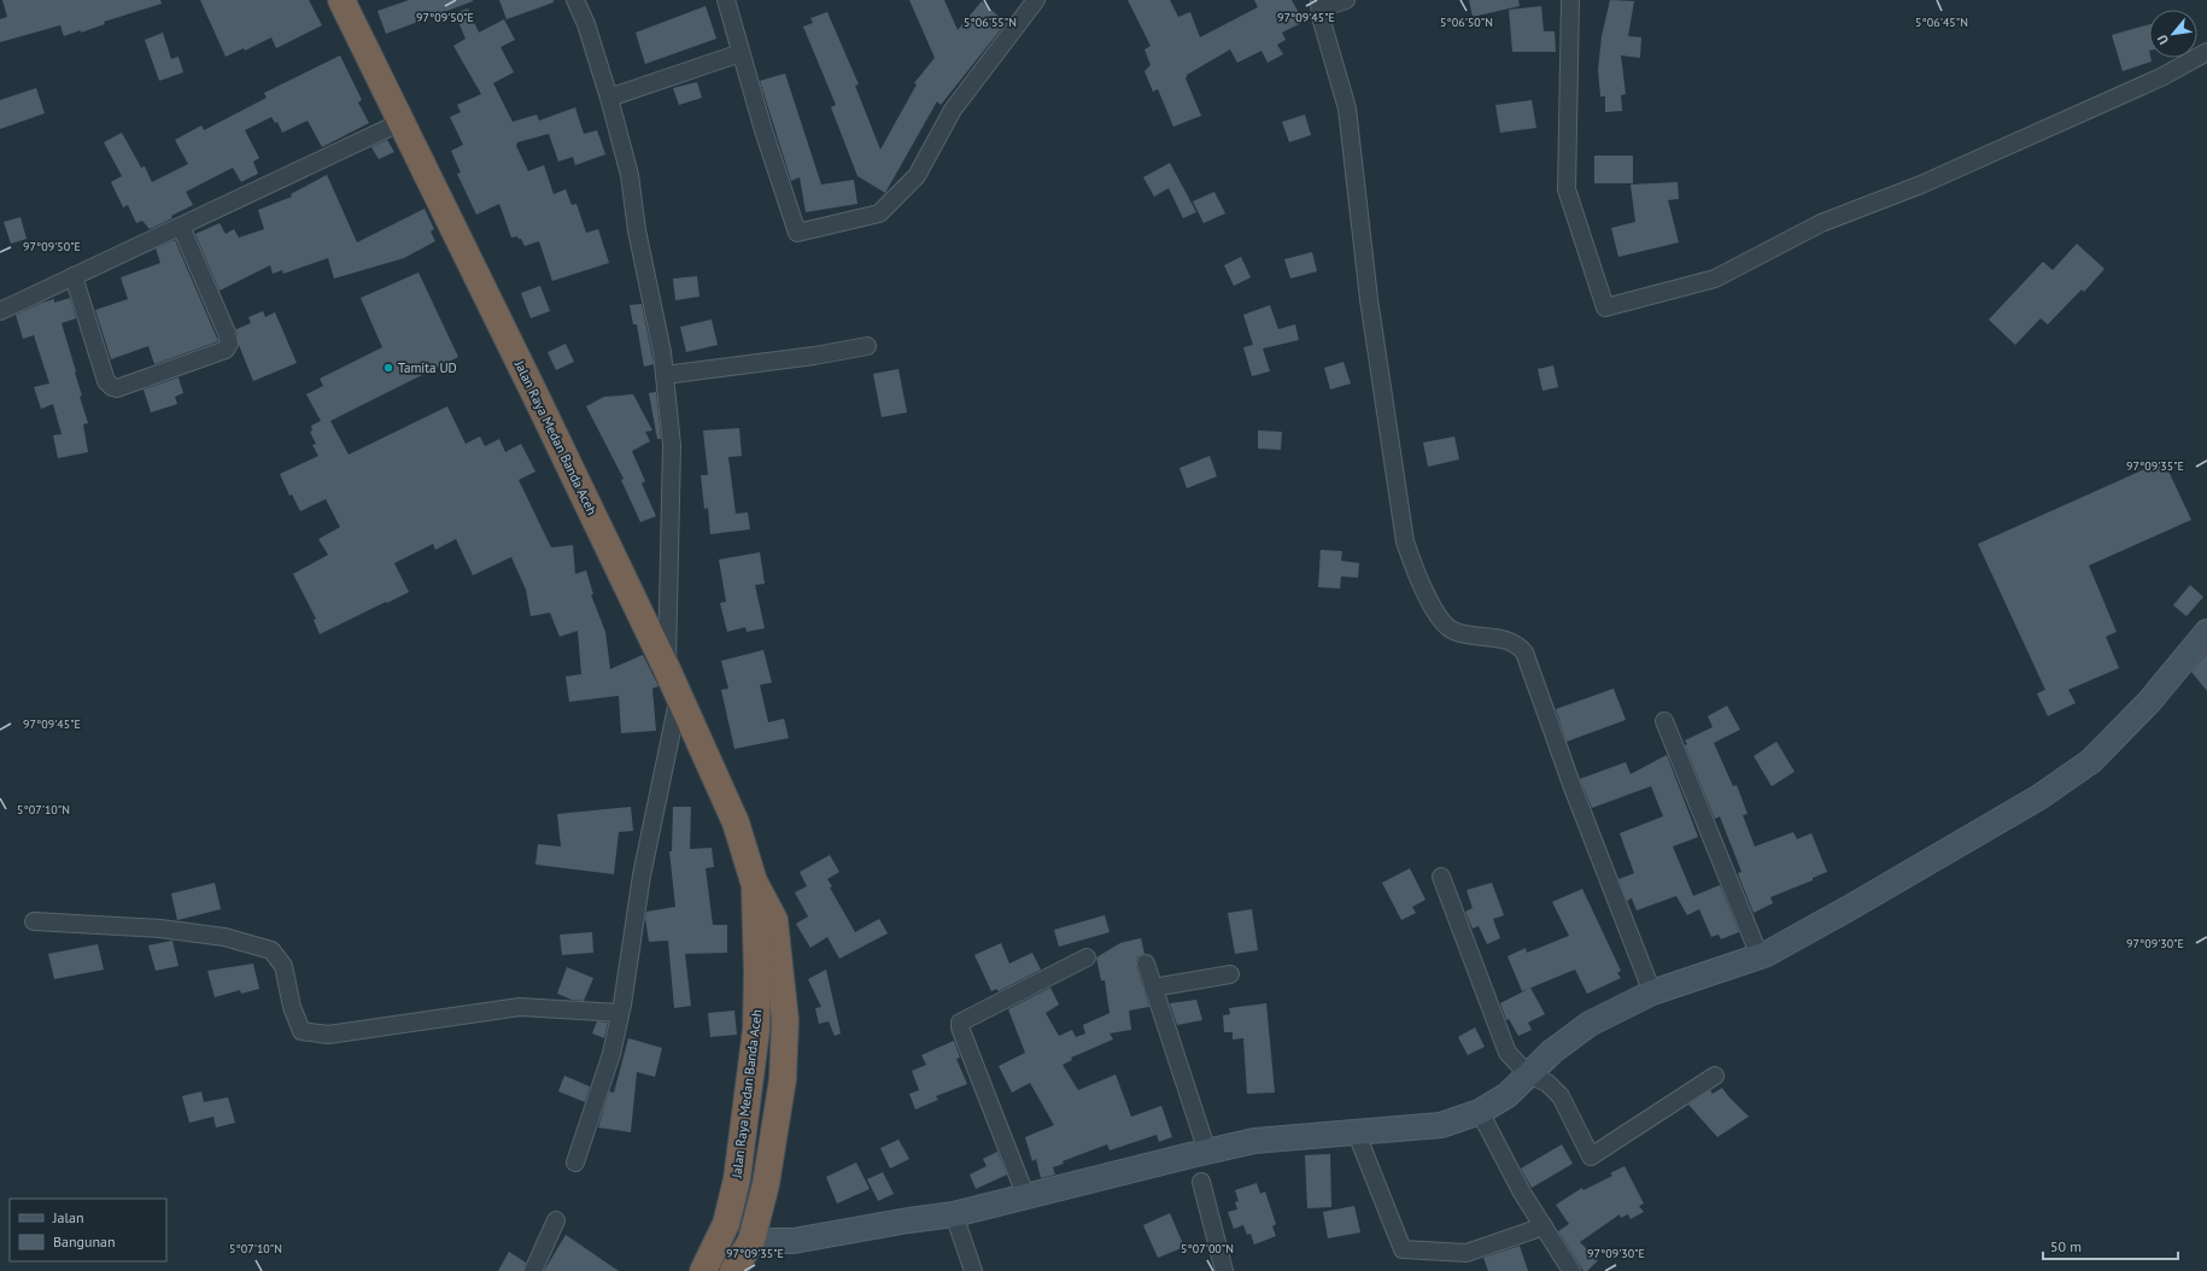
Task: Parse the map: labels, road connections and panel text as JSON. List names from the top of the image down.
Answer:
{
  "streets": {
    "highway": ["Jalan Raya Medan Banda Aceh"]
  },
  "places": ["Tamita UD"],
  "legend": ["Jalan", "Bangunan"],
  "scale_bar": "50 m",
  "north": "bottom left",
  "coordinates": [
    "97°09'50\"E",
    "97°09'45\"E",
    "5°06'50\"N",
    "5°06'45\"N",
    "5°06'55\"N",
    "97°09'35\"E",
    "5°07'10\"N",
    "97°09'30\"E",
    "5°07'00\"N"
  ]
}
